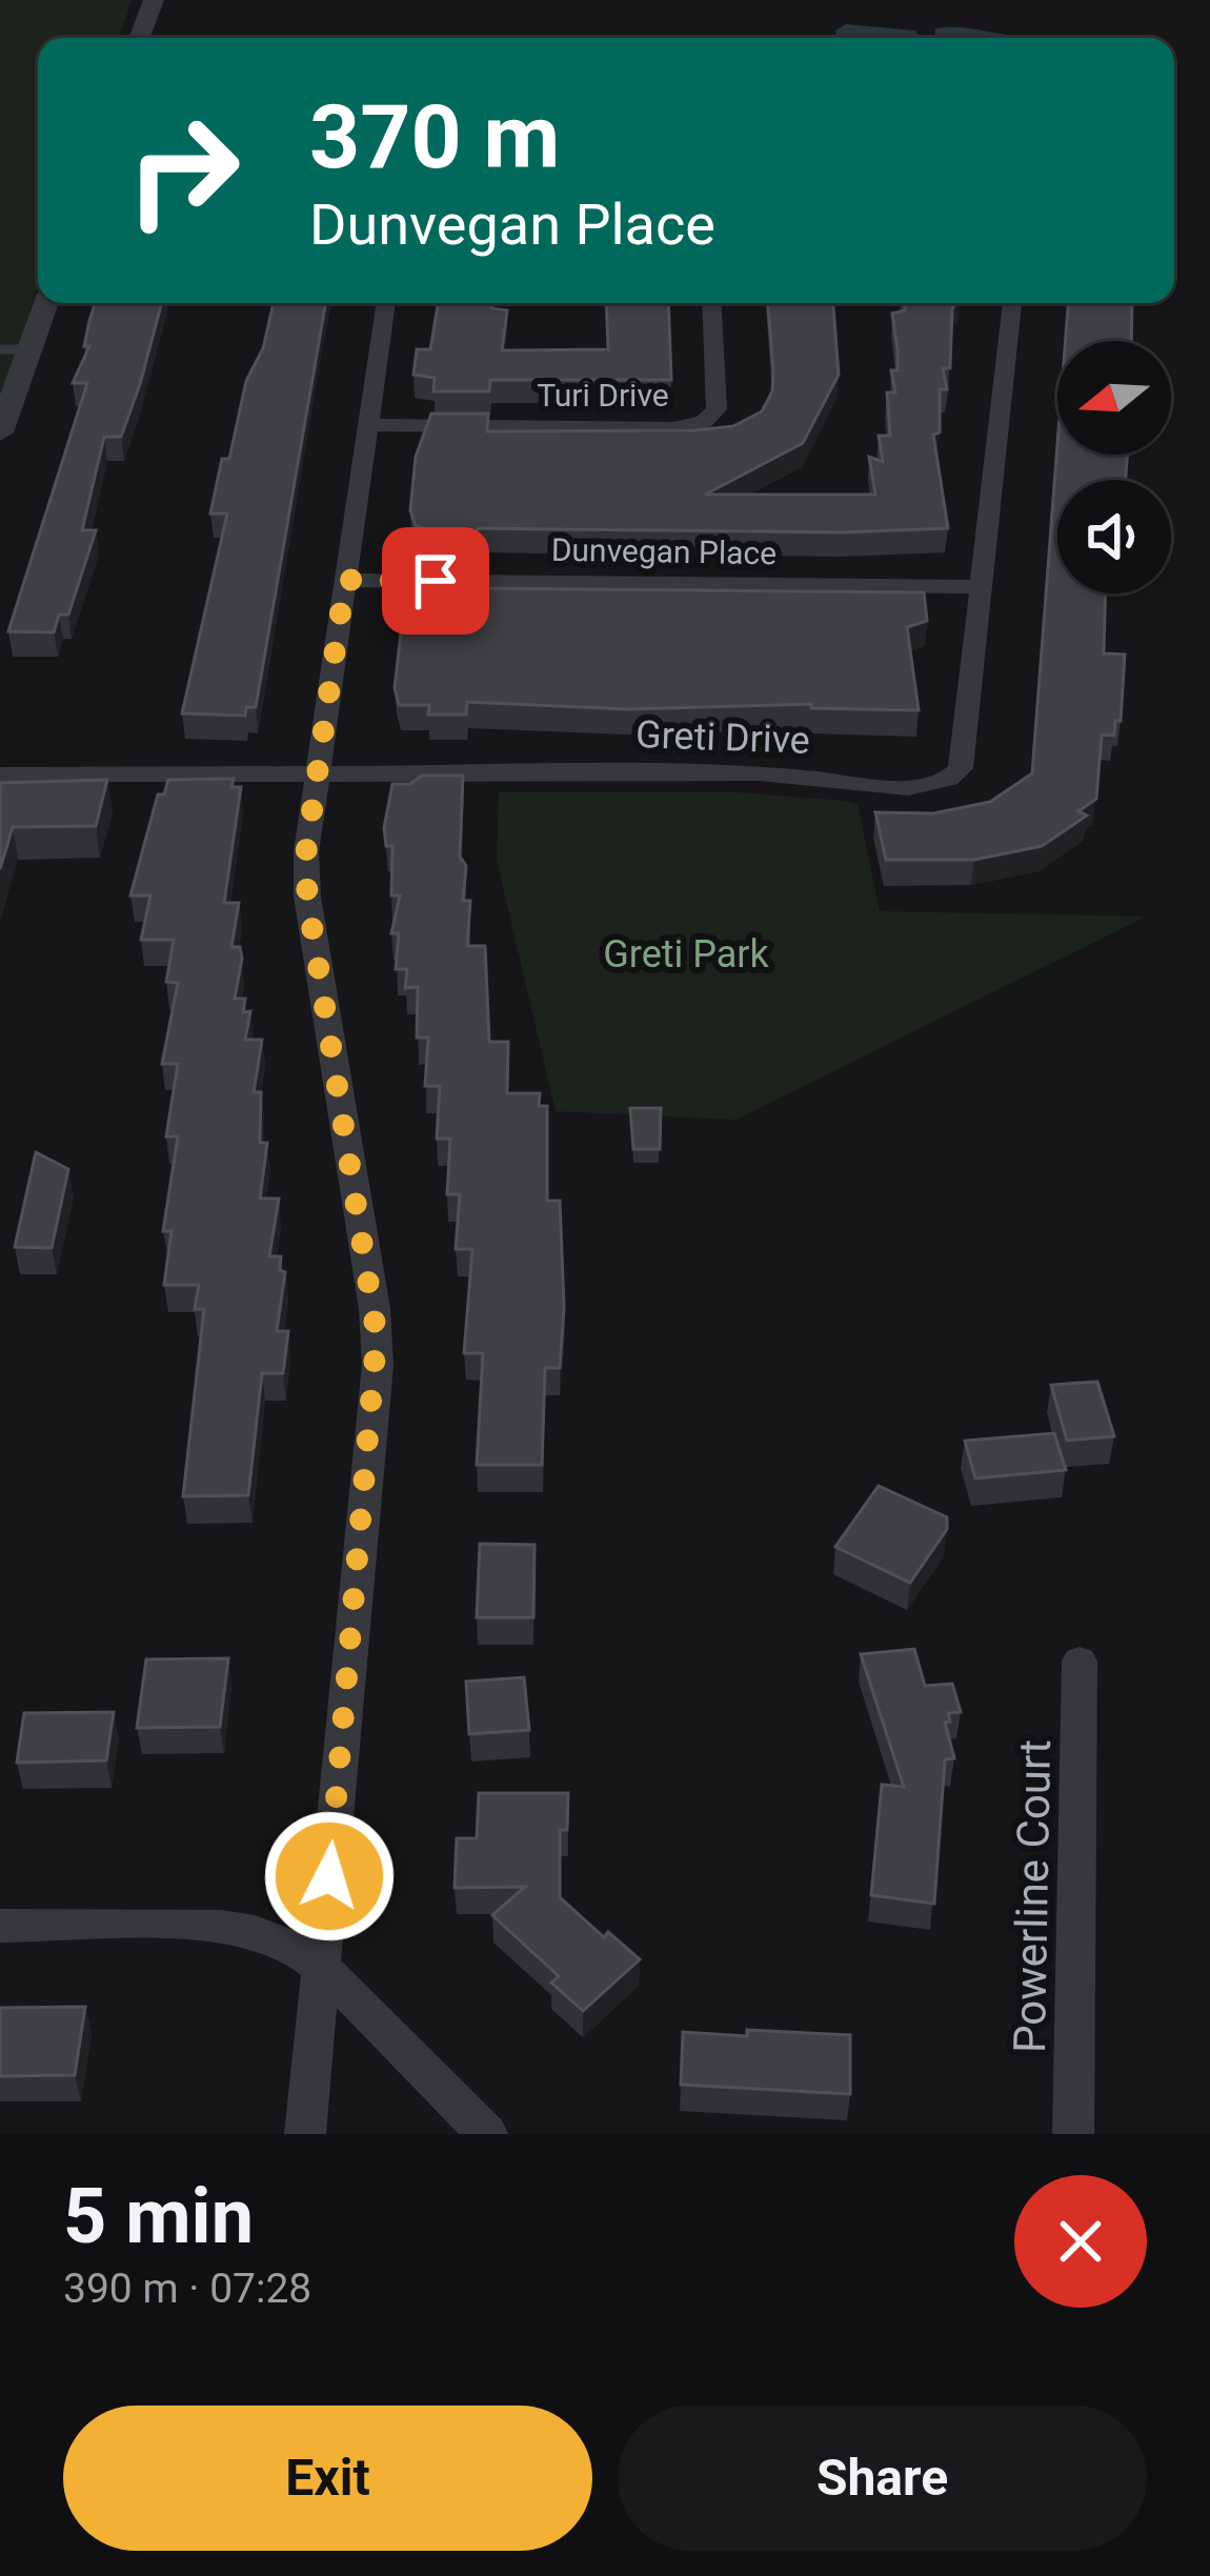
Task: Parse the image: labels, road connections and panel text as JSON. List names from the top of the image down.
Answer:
{
  "streets": {
    "street": [
      "Turi Drive",
      "Dunvegan Place",
      "Greti Drive",
      "Powerline Court"
    ]
  },
  "crossings": [
    ["Dunvegan Place", "Greti Drive"]
  ],
  "parks": ["Greti Park"],
  "north": "left",
  "page": {
    "turn": ["370 m", "Dunvegan Place"],
    "heading": ["5 min", "390 m · 07:28"],
    "buttons": ["Exit", "Share"]
  }
}
